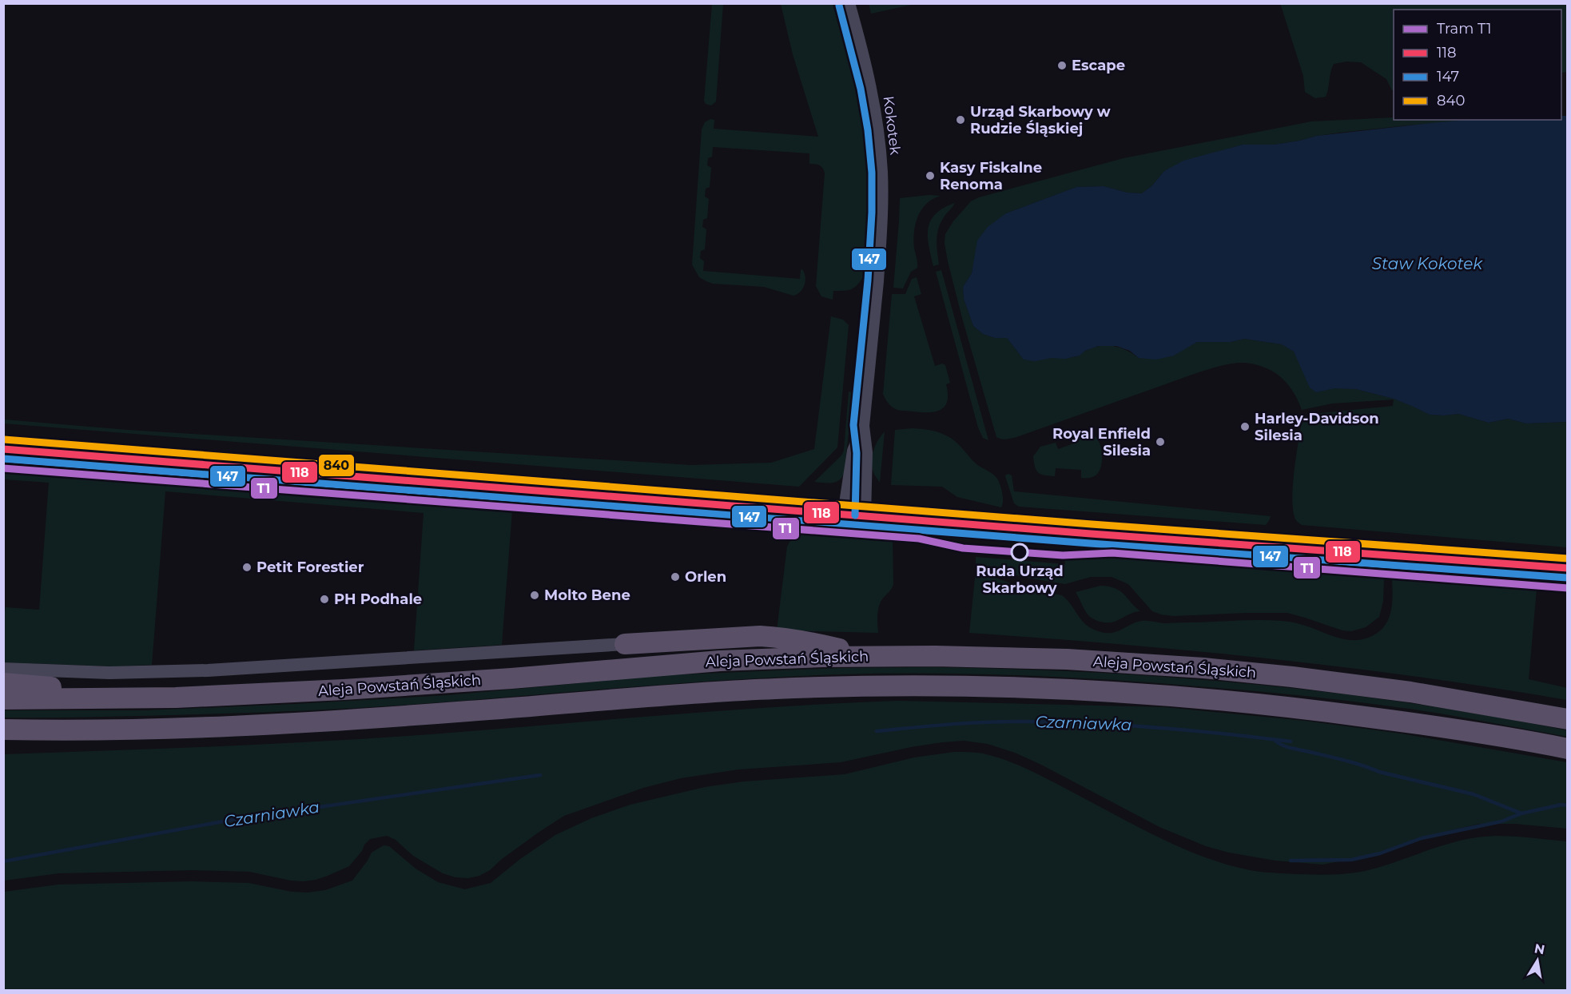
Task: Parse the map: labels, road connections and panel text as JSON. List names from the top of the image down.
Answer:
{
  "streets": {
    "main road": ["Aleja Powstań Śląskich"],
    "street": ["Kokotek"]
  },
  "water": ["Staw Kokotek", "Czarniawka"],
  "places": [
    "Escape",
    "Urząd Skarbowy w Rudzie Śląskiej",
    "Kasy Fiskalne Renoma",
    "Harley-Davidson Silesia",
    "Royal Enfield Silesia",
    "Ruda Urząd Skarbowy",
    "Petit Forestier",
    "Orlen",
    "Molto Bene",
    "PH Podhale"
  ],
  "lines": [
    "transit line 147",
    "transit line 840",
    "transit line 118",
    "tram line T1"
  ],
  "legend": [
    "Tram T1",
    "118",
    "147",
    "840"
  ],
  "north": "top"
}
